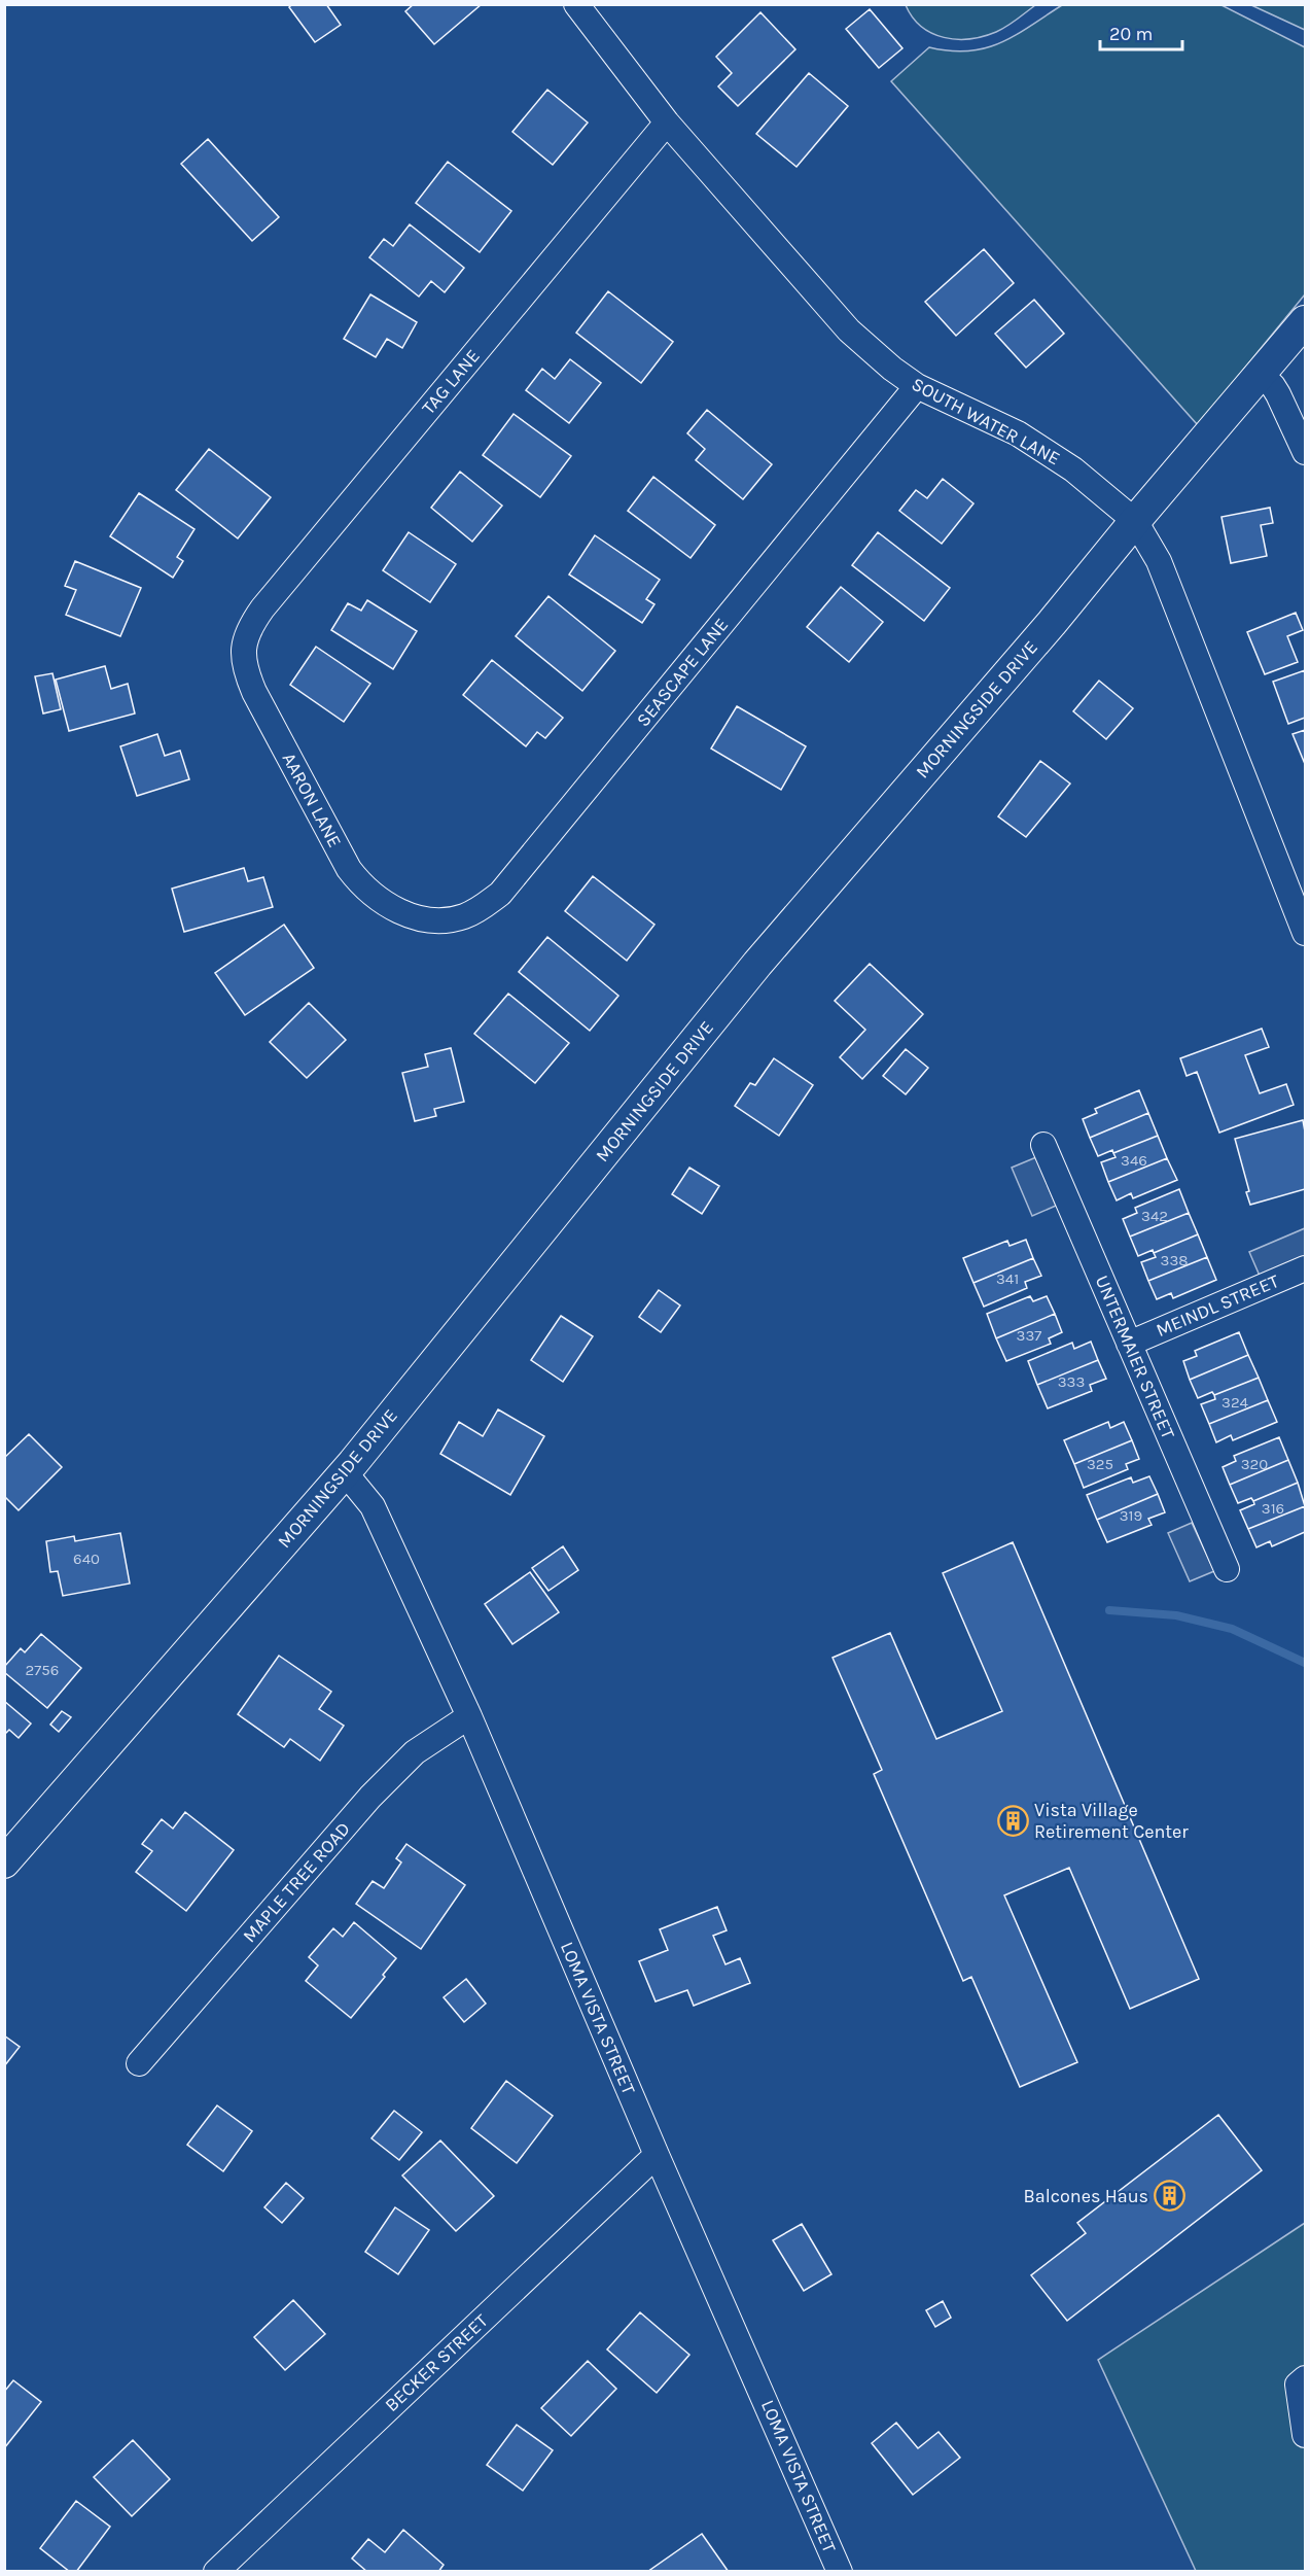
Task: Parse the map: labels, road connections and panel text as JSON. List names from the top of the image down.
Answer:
{
  "streets": {
    "street": [
      "TAG LANE",
      "SOUTH WATER LANE",
      "SEASCAPE LANE",
      "MORNINGSIDE DRIVE",
      "AARON LANE",
      "MEINDL STREET",
      "UNTERMAIER STREET",
      "MAPLE TREE ROAD",
      "LOMA VISTA STREET",
      "BECKER STREET"
    ]
  },
  "crossings": [
    ["TAG LANE", "SOUTH WATER LANE"],
    ["TAG LANE", "AARON LANE"],
    ["SOUTH WATER LANE", "SEASCAPE LANE"],
    ["SOUTH WATER LANE", "MORNINGSIDE DRIVE"],
    ["SEASCAPE LANE", "AARON LANE"],
    ["MORNINGSIDE DRIVE", "LOMA VISTA STREET"],
    ["MEINDL STREET", "UNTERMAIER STREET"],
    ["MAPLE TREE ROAD", "LOMA VISTA STREET"],
    ["LOMA VISTA STREET", "BECKER STREET"]
  ],
  "places": {
    "building": ["Vista Village Retirement Center", "Balcones Haus"]
  },
  "house_numbers": [
    "346",
    "342",
    "338",
    "341",
    "337",
    "333",
    "324",
    "325",
    "320",
    "316",
    "319",
    "640",
    "2756"
  ],
  "scale_bar": "20 m"
}
